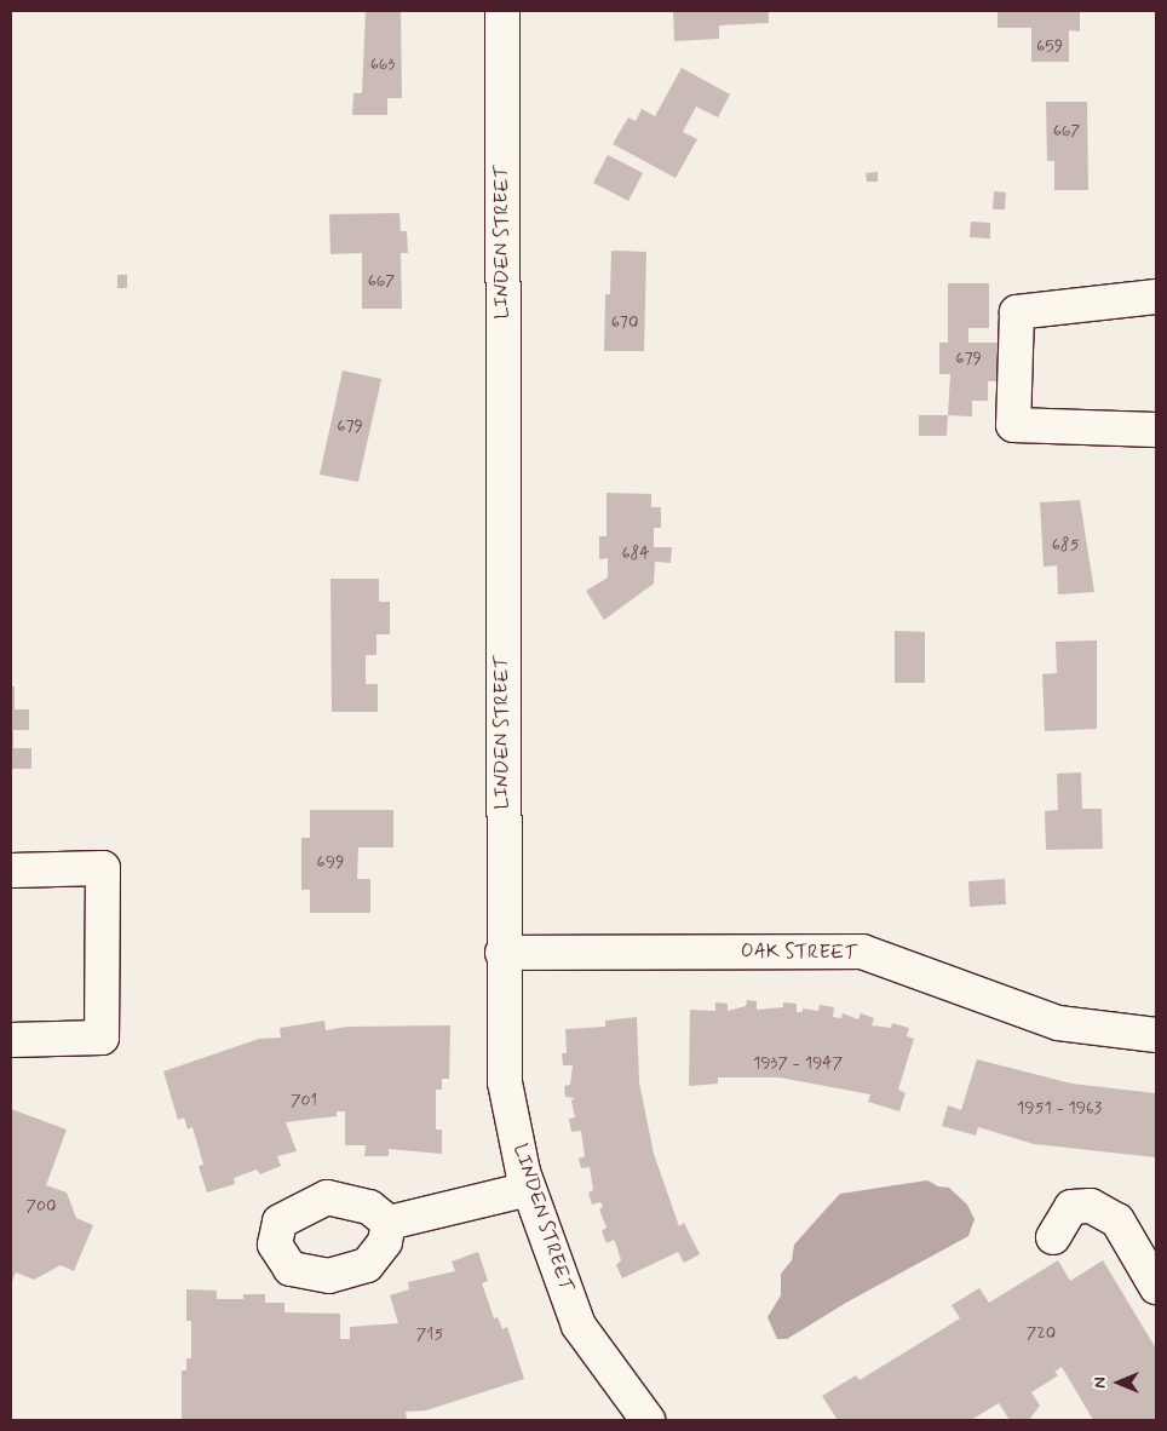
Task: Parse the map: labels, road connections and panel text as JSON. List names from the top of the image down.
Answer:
{
  "streets": {
    "street": ["LINDEN STREET", "OAK STREET"]
  },
  "crossings": [
    ["LINDEN STREET", "OAK STREET"]
  ],
  "house_numbers": [
    "659",
    "663",
    "667",
    "667",
    "670",
    "679",
    "679",
    "685",
    "684",
    "699",
    "1937 - 1947",
    "701",
    "1951 - 1963",
    "700",
    "720",
    "715"
  ],
  "north": "left"
}
